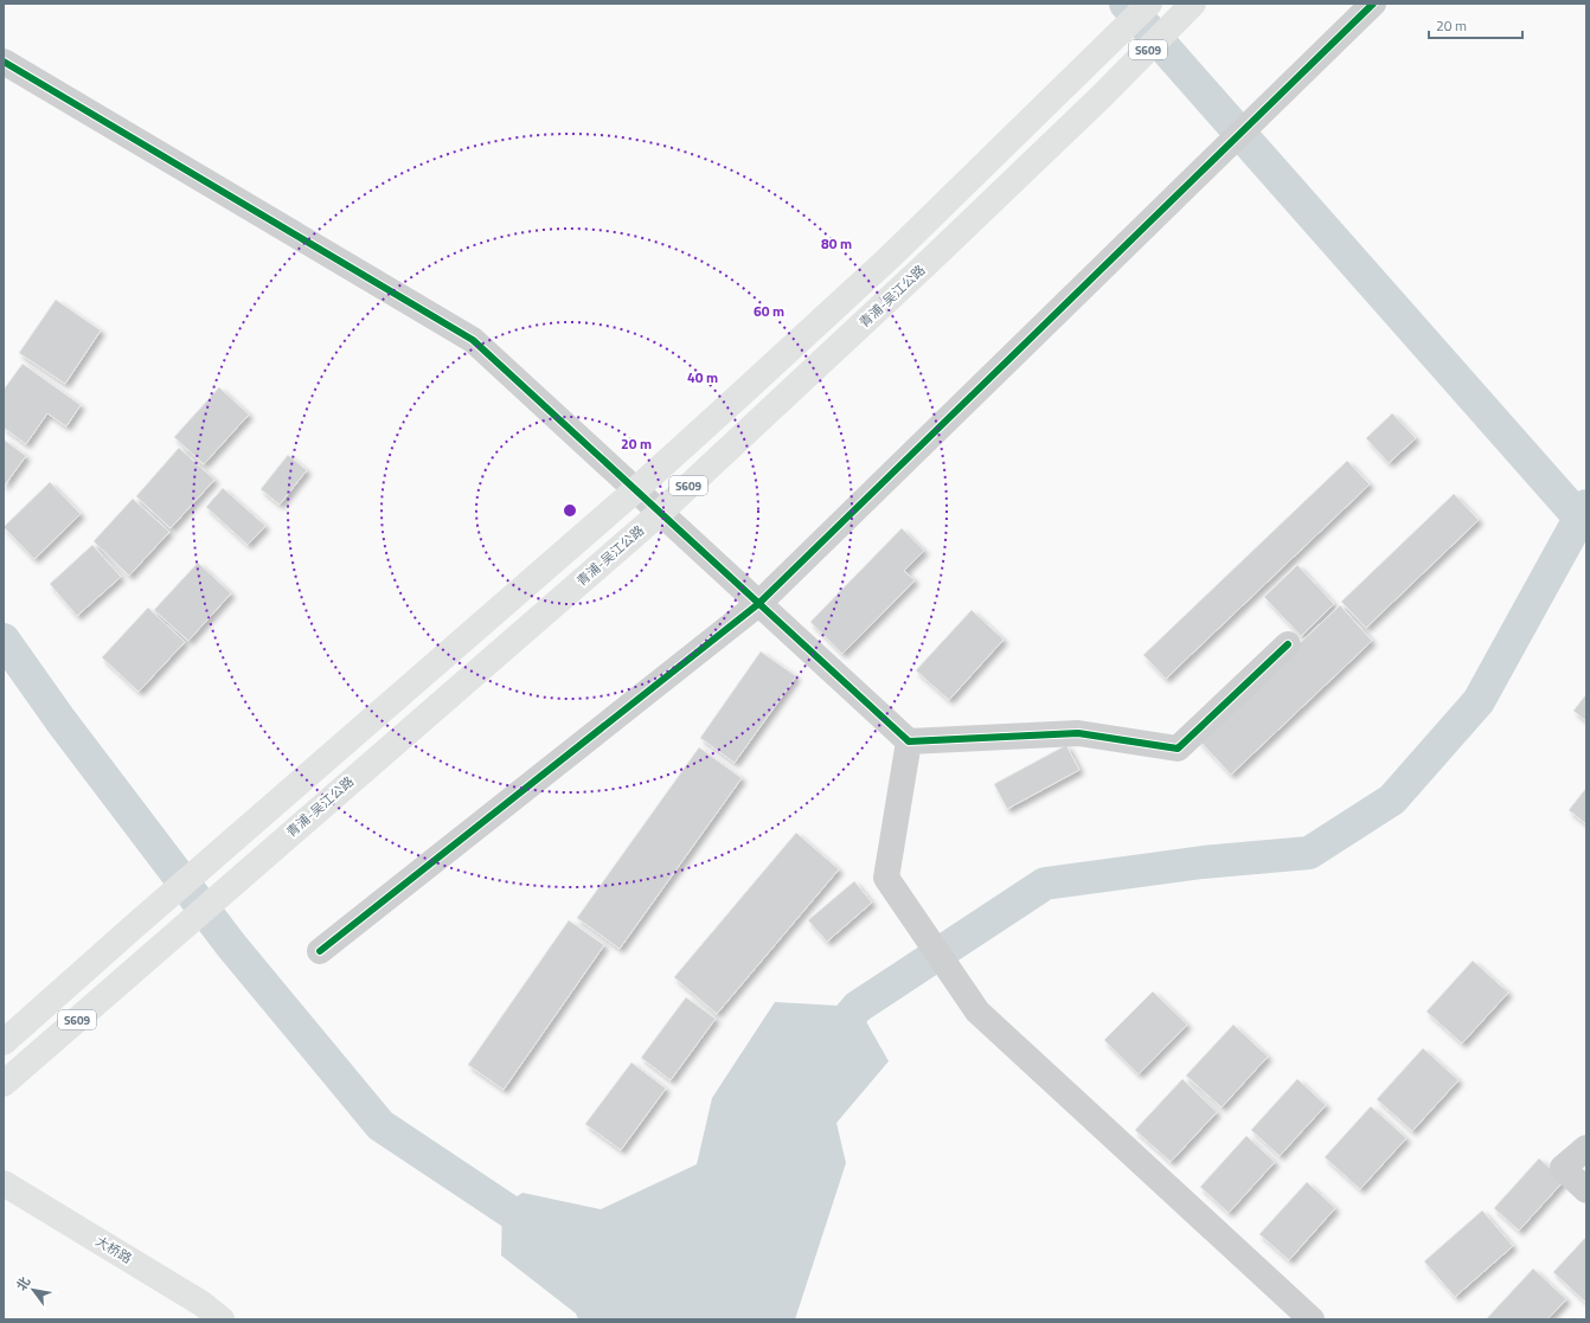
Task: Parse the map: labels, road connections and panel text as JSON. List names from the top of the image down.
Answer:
{
  "streets": {
    "main road": ["S609", "青浦-吴江公路", "大桥路"]
  },
  "scale_bar": "20 m",
  "north": "top left",
  "rings": [
    "80 m",
    "60 m",
    "40 m",
    "20 m"
  ]
}
